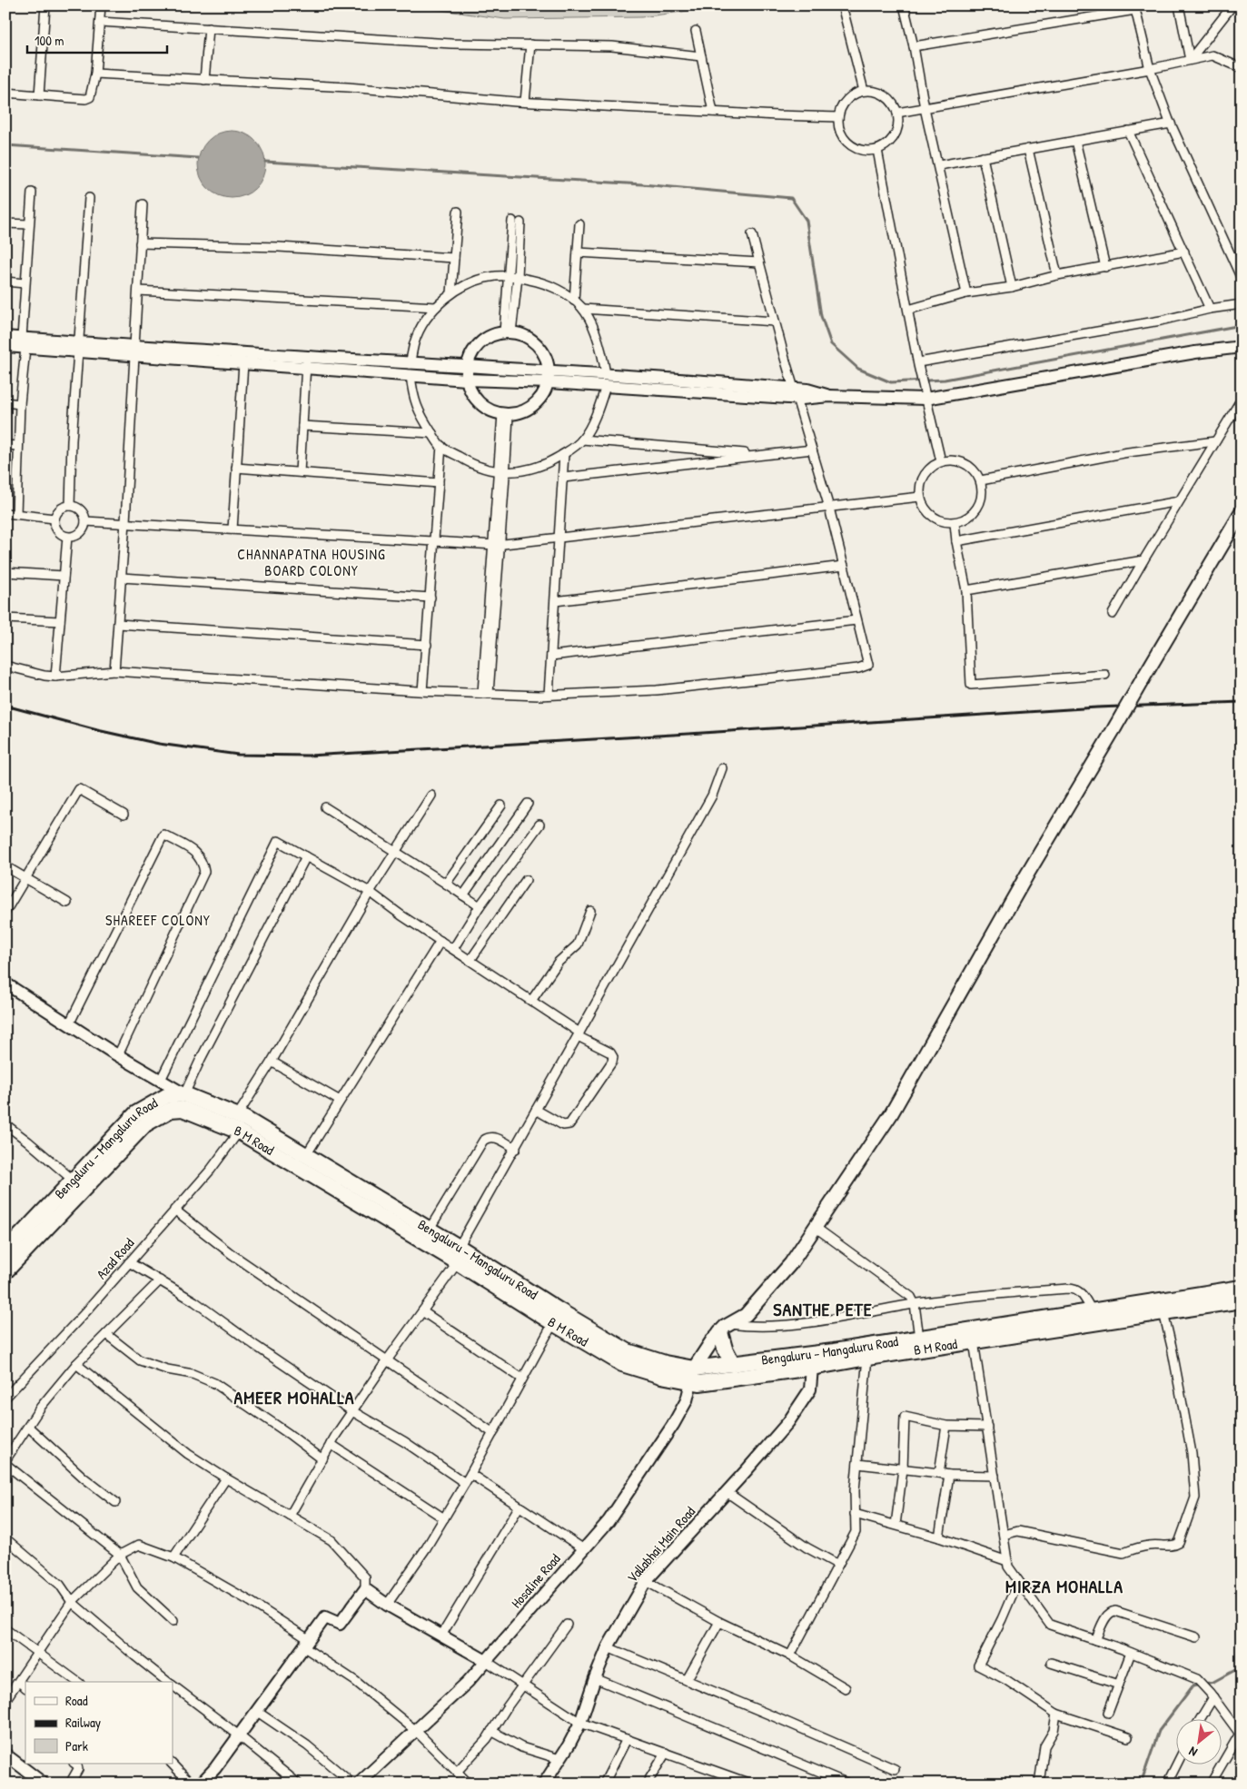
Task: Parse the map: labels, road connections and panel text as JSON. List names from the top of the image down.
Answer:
{
  "streets": {
    "highway": ["B M Road", "Bengaluru - Mangaluru Road"],
    "street": ["Azad Road", "Vallabhai Main Road", "Hosaline Road"]
  },
  "crossings": [
    ["B M Road", "Bengaluru - Mangaluru Road"],
    ["B M Road", "Azad Road"],
    ["B M Road", "Vallabhai Main Road"],
    ["B M Road", "Hosaline Road"],
    ["Bengaluru - Mangaluru Road", "Hosaline Road"]
  ],
  "districts": [
    "CHANNAPATNA HOUSING BOARD COLONY",
    "SHAREEF COLONY",
    "SANTHE PETE",
    "AMEER MOHALLA",
    "MIRZA MOHALLA"
  ],
  "legend": ["Road", "Railway", "Park"],
  "scale_bar": "100 m",
  "north": "bottom left"
}
